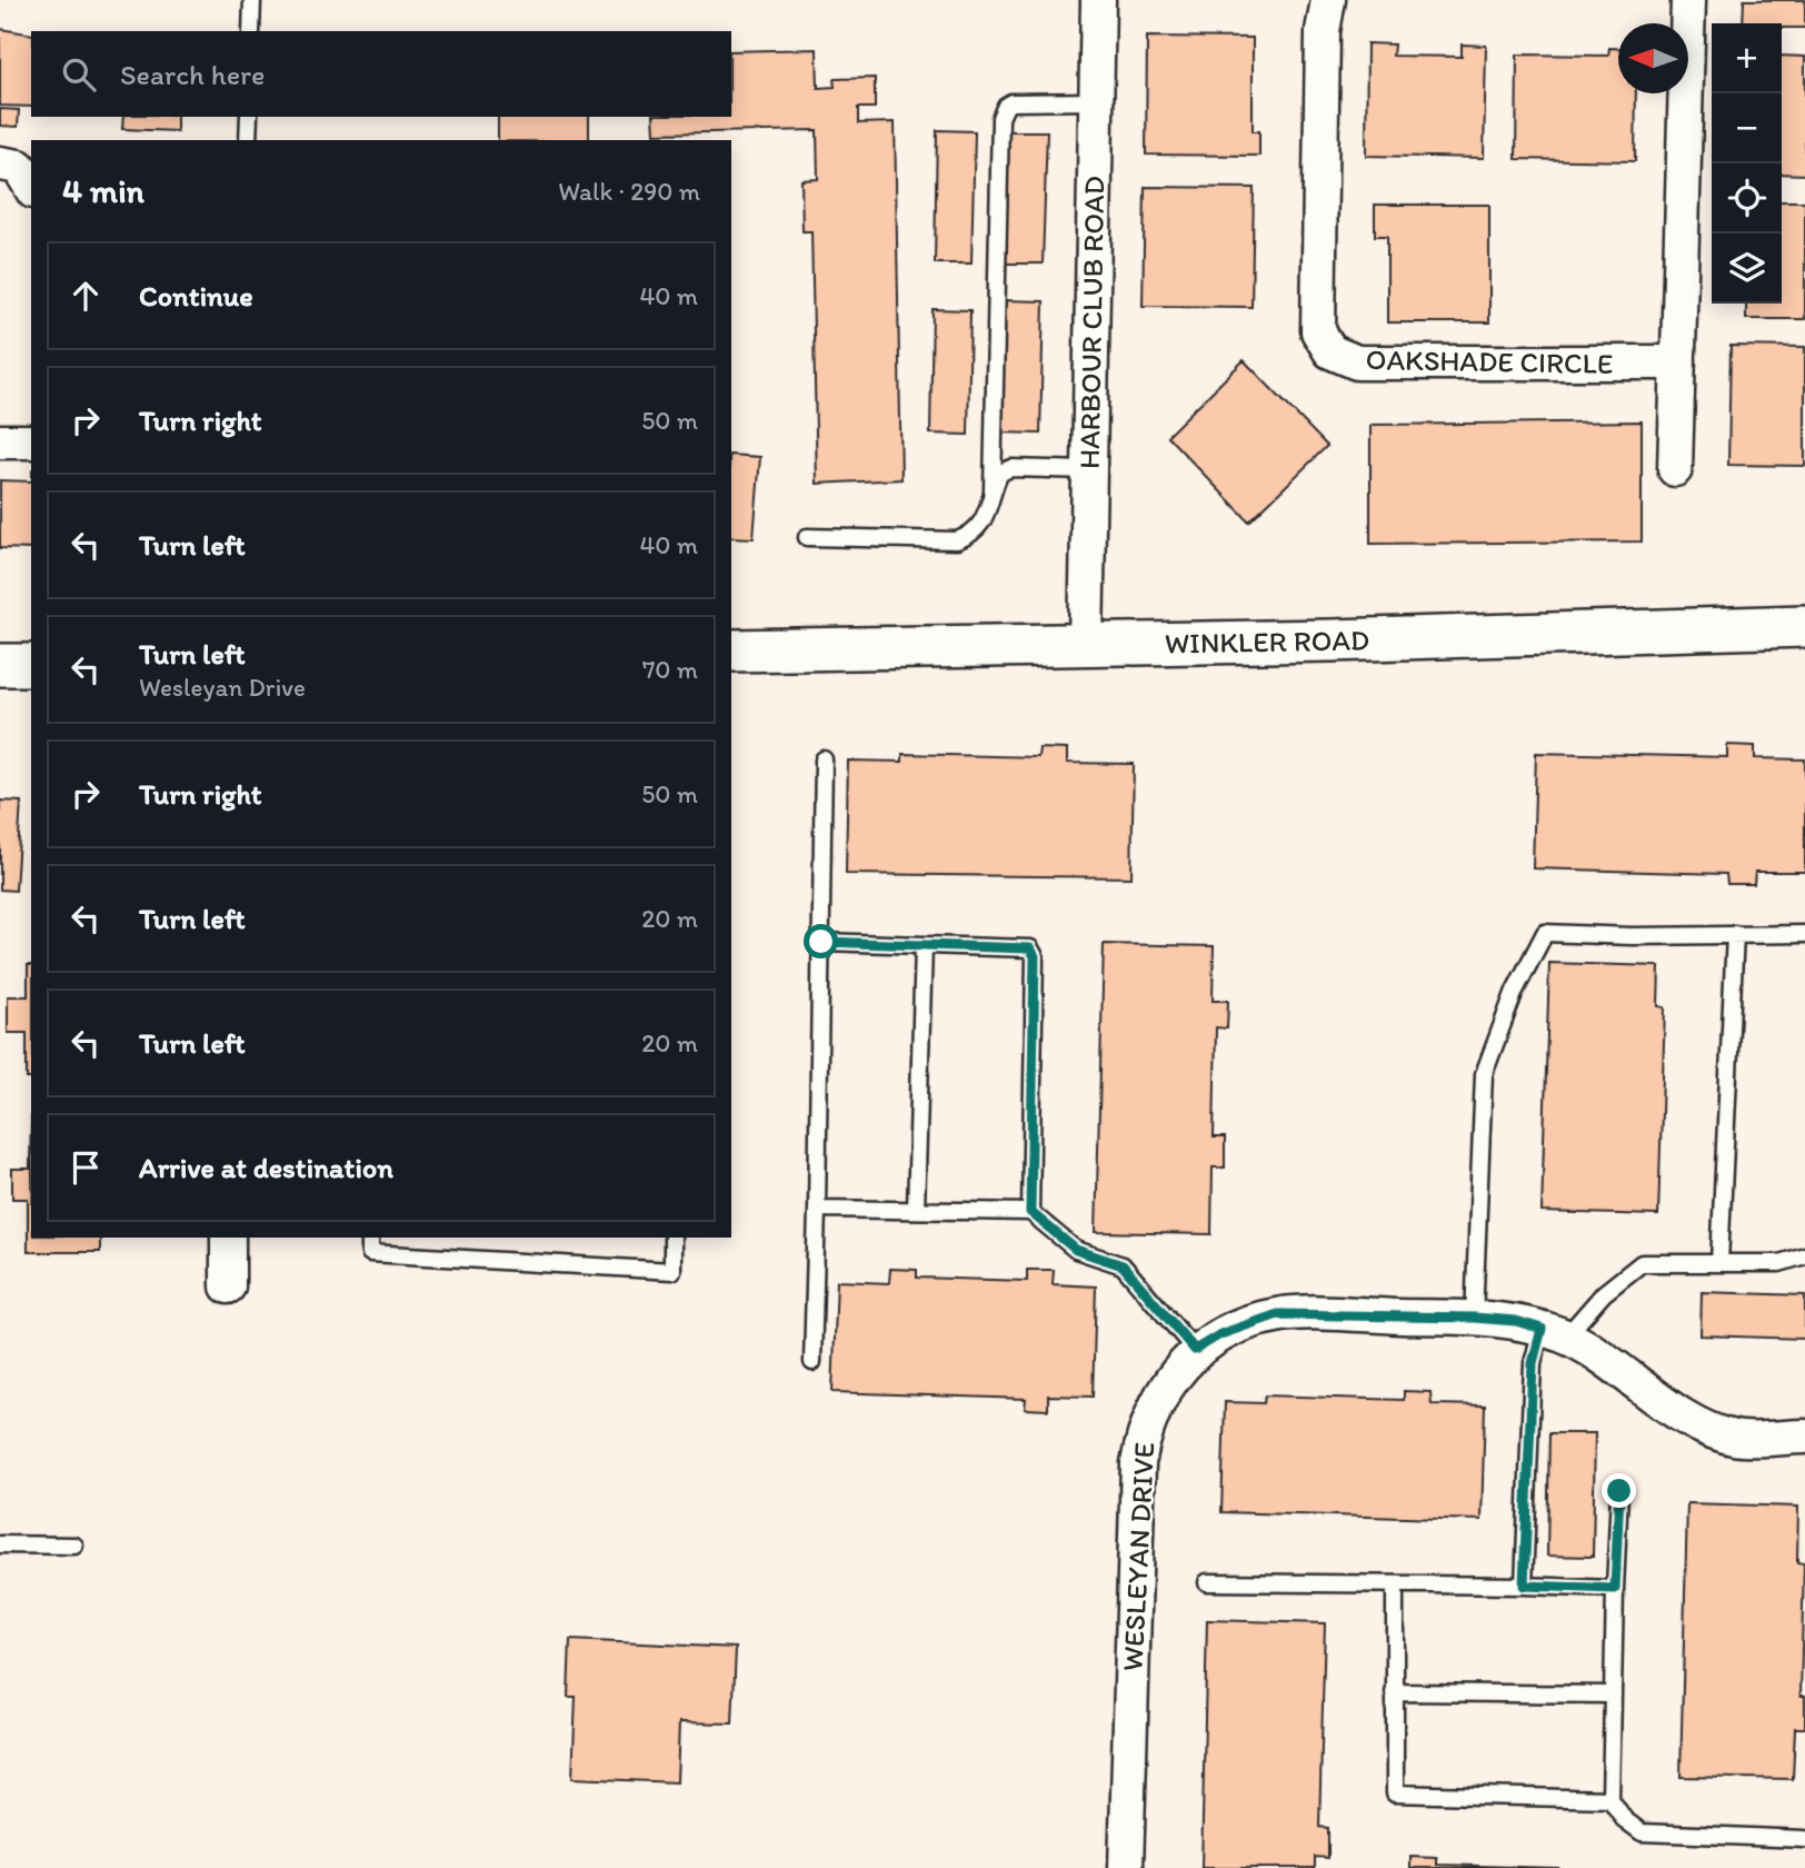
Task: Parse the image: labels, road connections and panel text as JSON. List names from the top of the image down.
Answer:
{
  "streets": {
    "street": [
      "HARBOUR CLUB ROAD",
      "OAKSHADE CIRCLE",
      "WINKLER ROAD",
      "WESLEYAN DRIVE"
    ]
  },
  "crossings": [
    ["HARBOUR CLUB ROAD", "WINKLER ROAD"]
  ],
  "north": "left",
  "page": {
    "map_buttons": ["+", "−"],
    "search": "Search here",
    "heading": ["4 min", "Walk · 290 m"],
    "list": [
      ["Continue", "40 m"],
      ["Turn right", "50 m"],
      ["Turn left", "40 m"],
      ["Turn left", "Wesleyan Drive", "70 m"],
      ["Turn right", "50 m"],
      ["Turn left", "20 m"],
      ["Turn left", "20 m"],
      "Arrive at destination"
    ]
  }
}
